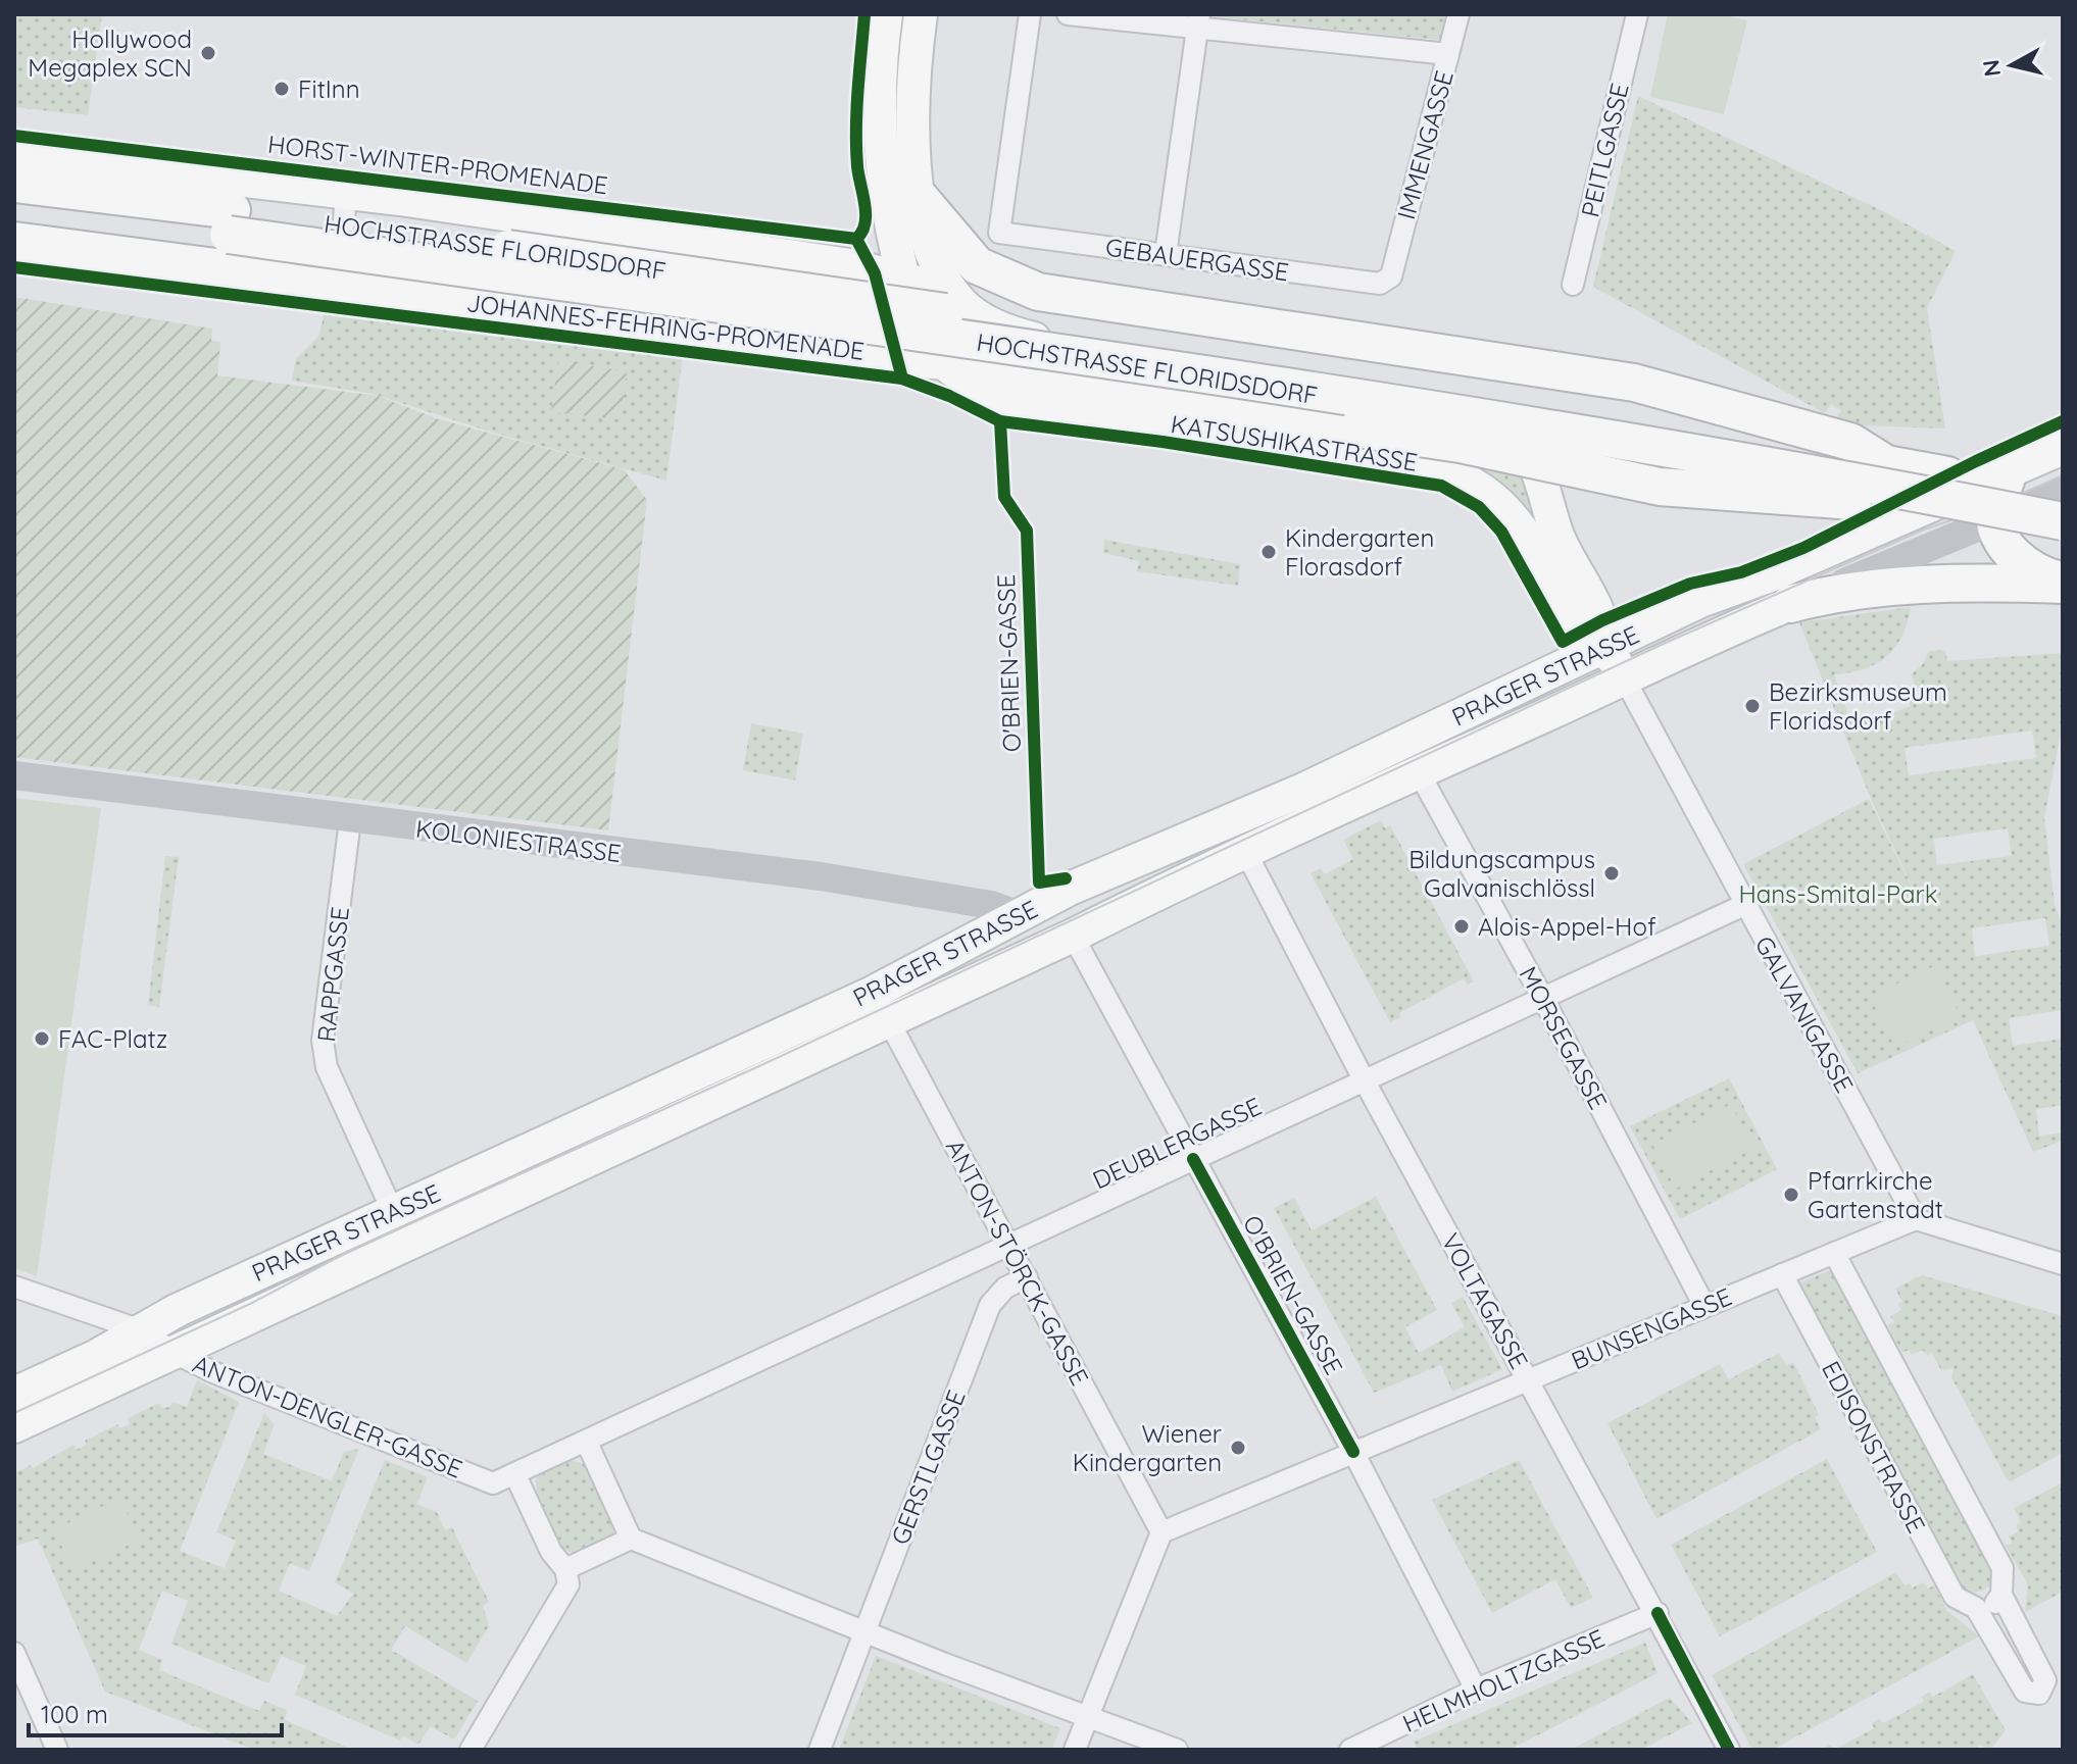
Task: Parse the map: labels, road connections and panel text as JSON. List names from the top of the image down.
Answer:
{
  "streets": {
    "highway": ["HOCHSTRASSE FLORIDSDORF"],
    "main road": ["KATSUSHIKASTRASSE", "PRAGER STRASSE"],
    "street": [
      "IMMENGASSE",
      "PEITLGASSE",
      "HORST-WINTER-PROMENADE",
      "GEBAUERGASSE",
      "O'BRIEN-GASSE",
      "KOLONIESTRASSE",
      "RAPPGASSE",
      "GALVANIGASSE",
      "MORSEGASSE",
      "DEUBLERGASSE",
      "ANTON-STÖRCK-GASSE",
      "VOLTAGASSE",
      "BUNSENGASSE",
      "ANTON-DENGLER-GASSE",
      "EDISONSTRASSE",
      "GERSTLGASSE",
      "HELMHOLTZGASSE"
    ],
    "cycle path": ["JOHANNES-FEHRING-PROMENADE"]
  },
  "crossings": [
    ["IMMENGASSE", "GEBAUERGASSE"],
    ["KATSUSHIKASTRASSE", "PRAGER STRASSE"],
    ["O'BRIEN-GASSE", "PRAGER STRASSE"],
    ["O'BRIEN-GASSE", "DEUBLERGASSE"],
    ["O'BRIEN-GASSE", "BUNSENGASSE"],
    ["O'BRIEN-GASSE", "HELMHOLTZGASSE"],
    ["PRAGER STRASSE", "KOLONIESTRASSE"],
    ["PRAGER STRASSE", "RAPPGASSE"],
    ["PRAGER STRASSE", "GALVANIGASSE"],
    ["PRAGER STRASSE", "MORSEGASSE"],
    ["PRAGER STRASSE", "ANTON-STÖRCK-GASSE"],
    ["PRAGER STRASSE", "VOLTAGASSE"],
    ["PRAGER STRASSE", "ANTON-DENGLER-GASSE"],
    ["KOLONIESTRASSE", "RAPPGASSE"],
    ["GALVANIGASSE", "DEUBLERGASSE"],
    ["GALVANIGASSE", "BUNSENGASSE"],
    ["MORSEGASSE", "DEUBLERGASSE"],
    ["MORSEGASSE", "BUNSENGASSE"],
    ["DEUBLERGASSE", "ANTON-STÖRCK-GASSE"],
    ["DEUBLERGASSE", "VOLTAGASSE"],
    ["DEUBLERGASSE", "ANTON-DENGLER-GASSE"],
    ["ANTON-STÖRCK-GASSE", "BUNSENGASSE"],
    ["ANTON-STÖRCK-GASSE", "GERSTLGASSE"],
    ["VOLTAGASSE", "BUNSENGASSE"],
    ["VOLTAGASSE", "HELMHOLTZGASSE"],
    ["BUNSENGASSE", "EDISONSTRASSE"]
  ],
  "parks": ["Hans-Smital-Park"],
  "places": [
    "Hollywood Megaplex SCN",
    "FitInn",
    "Kindergarten Florasdorf",
    "Bezirksmuseum Floridsdorf",
    "Bildungscampus Galvanischlössl",
    "Alois-Appel-Hof",
    "FAC-Platz",
    "Pfarrkirche Gartenstadt",
    "Wiener Kindergarten"
  ],
  "scale_bar": "100 m",
  "north": "left"
}
